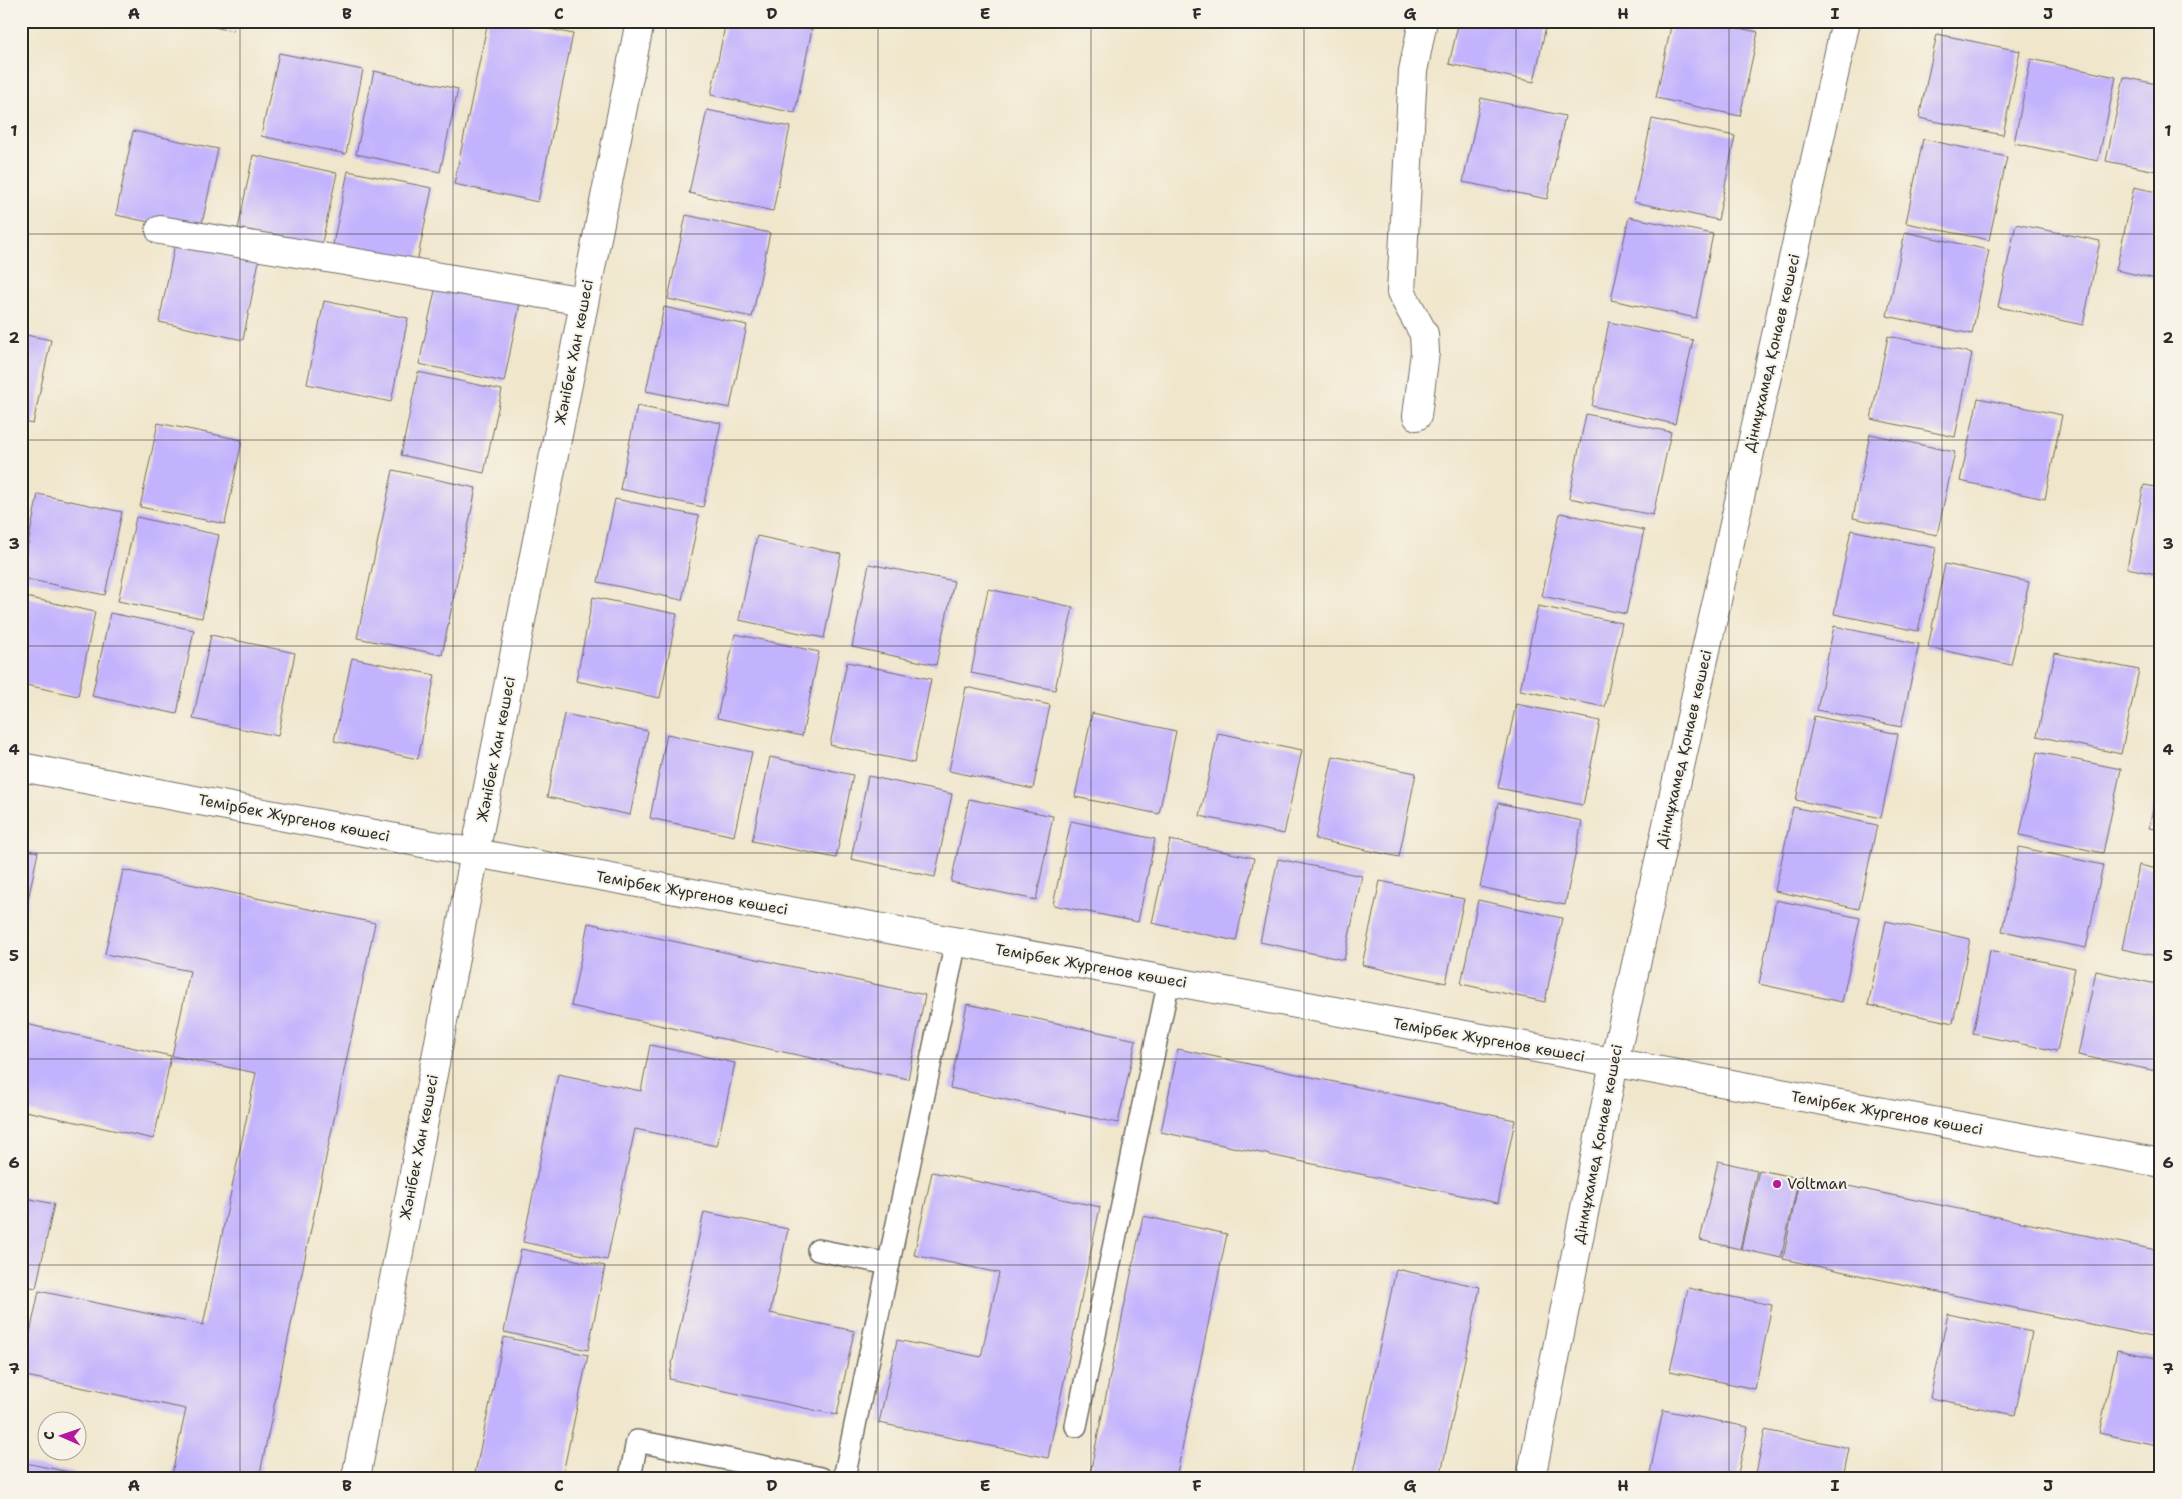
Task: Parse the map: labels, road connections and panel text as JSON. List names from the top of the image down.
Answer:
{
  "streets": {
    "street": ["Жәнібек Хан көшесі", "Дінмұхамед Қонаев көшесі", "Темірбек Жүргенов көшесі"]
  },
  "crossings": [
    ["Жәнібек Хан көшесі", "Темірбек Жүргенов көшесі"],
    ["Дінмұхамед Қонаев көшесі", "Темірбек Жүргенов көшесі"]
  ],
  "places": ["Voltman"],
  "north": "left",
  "grid": {
    "columns": [
      "A",
      "B",
      "C",
      "D",
      "E",
      "F",
      "G",
      "H",
      "I",
      "J"
    ],
    "rows": [
      "1",
      "2",
      "3",
      "4",
      "5",
      "6",
      "7"
    ]
  }
}
